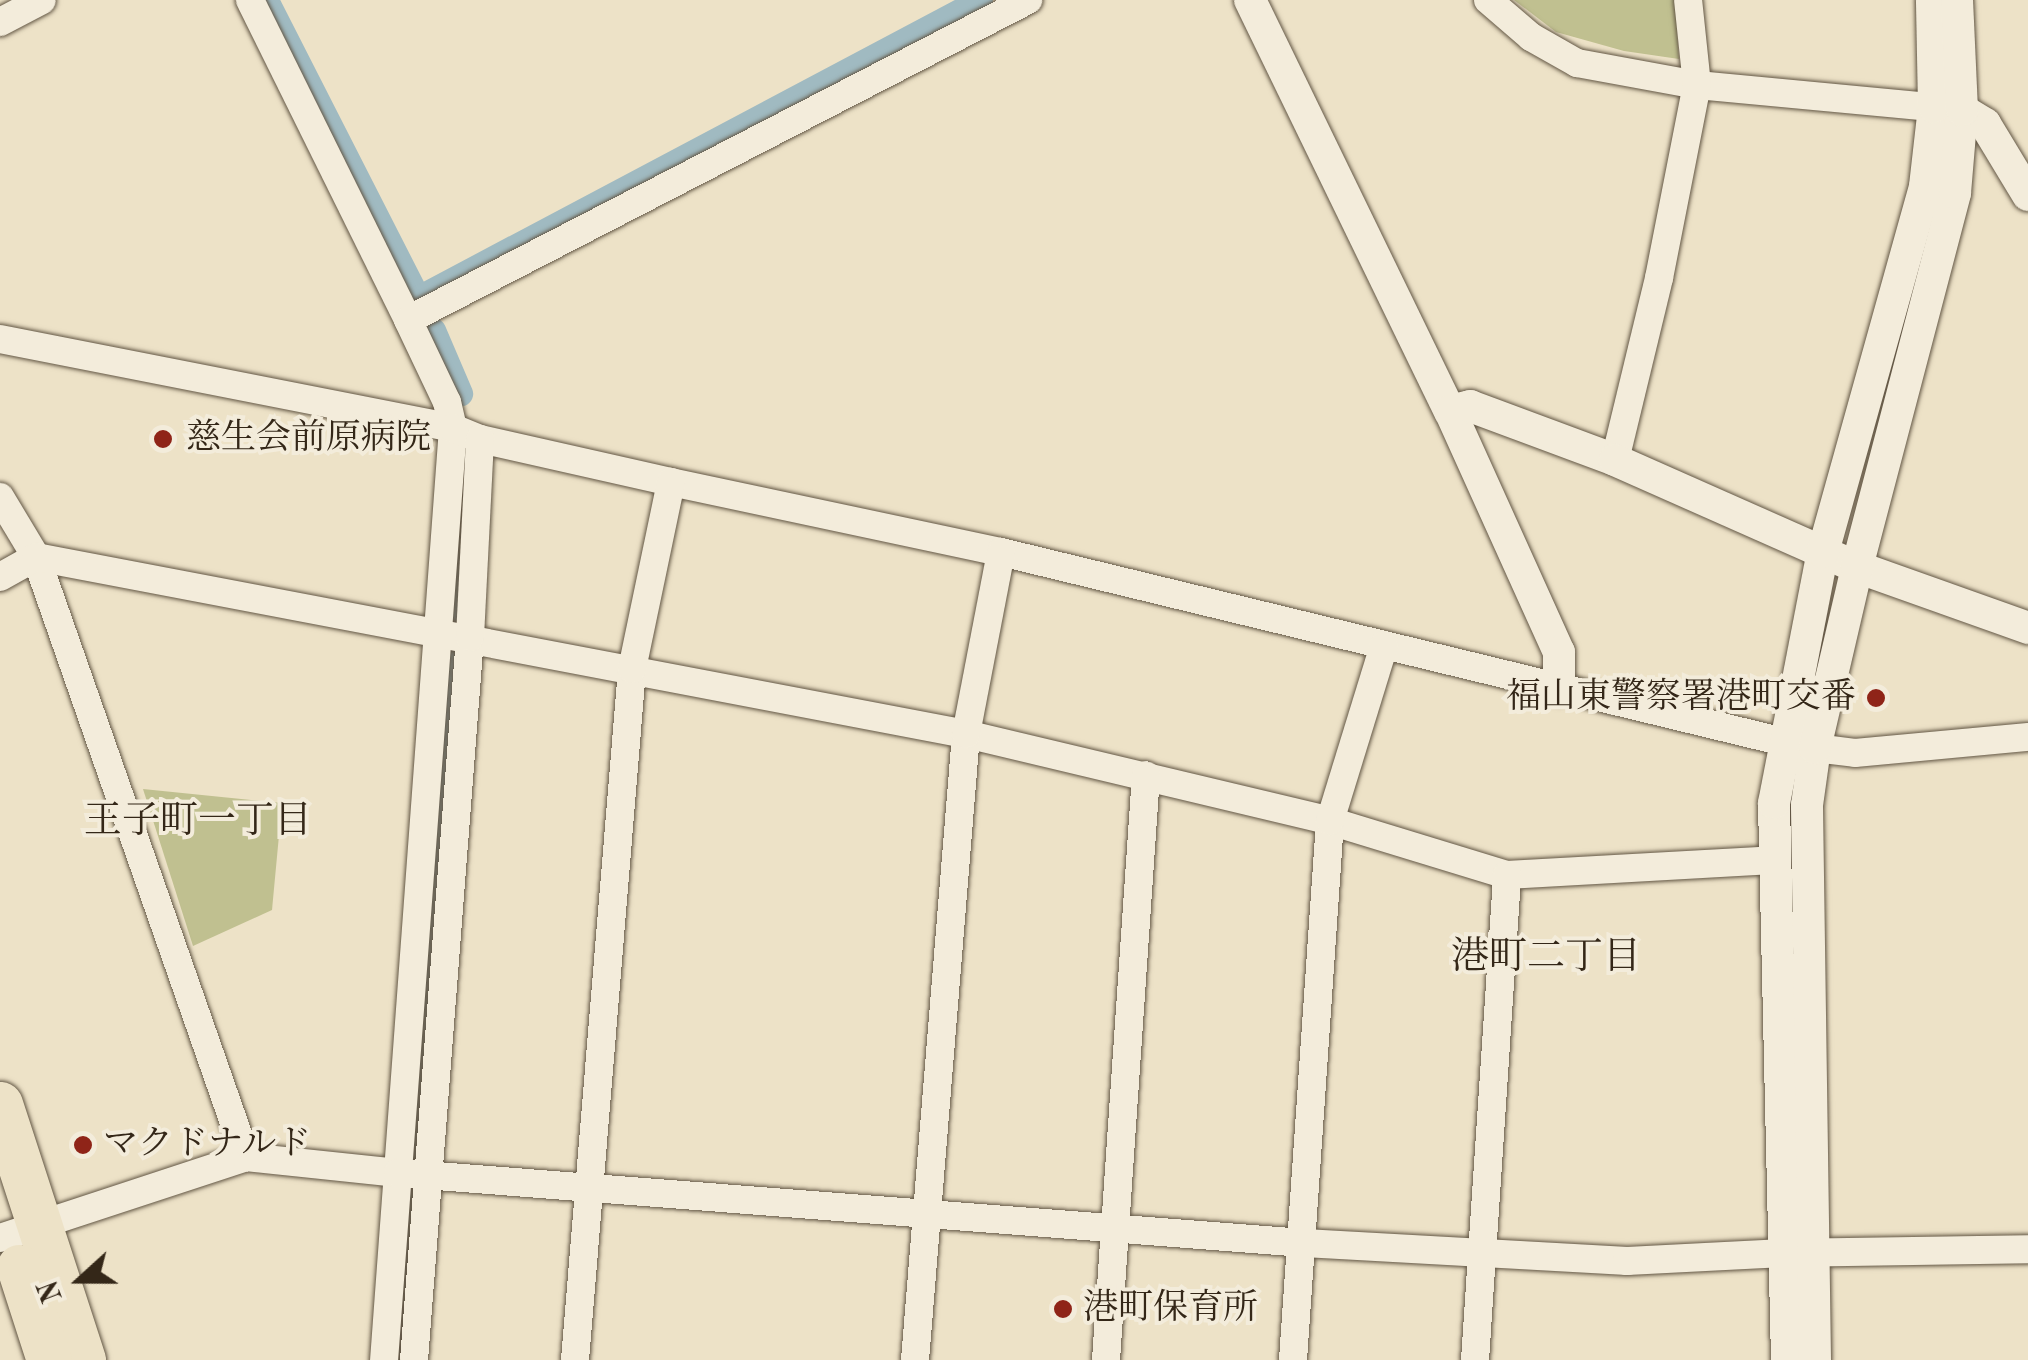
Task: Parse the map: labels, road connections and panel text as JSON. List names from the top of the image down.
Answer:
{
  "districts": ["王子町一丁目", "港町二丁目"],
  "places": [
    "慈生会前原病院",
    "福山東警察署港町交番",
    "マクドナルド",
    "港町保育所"
  ],
  "north": "left"
}
